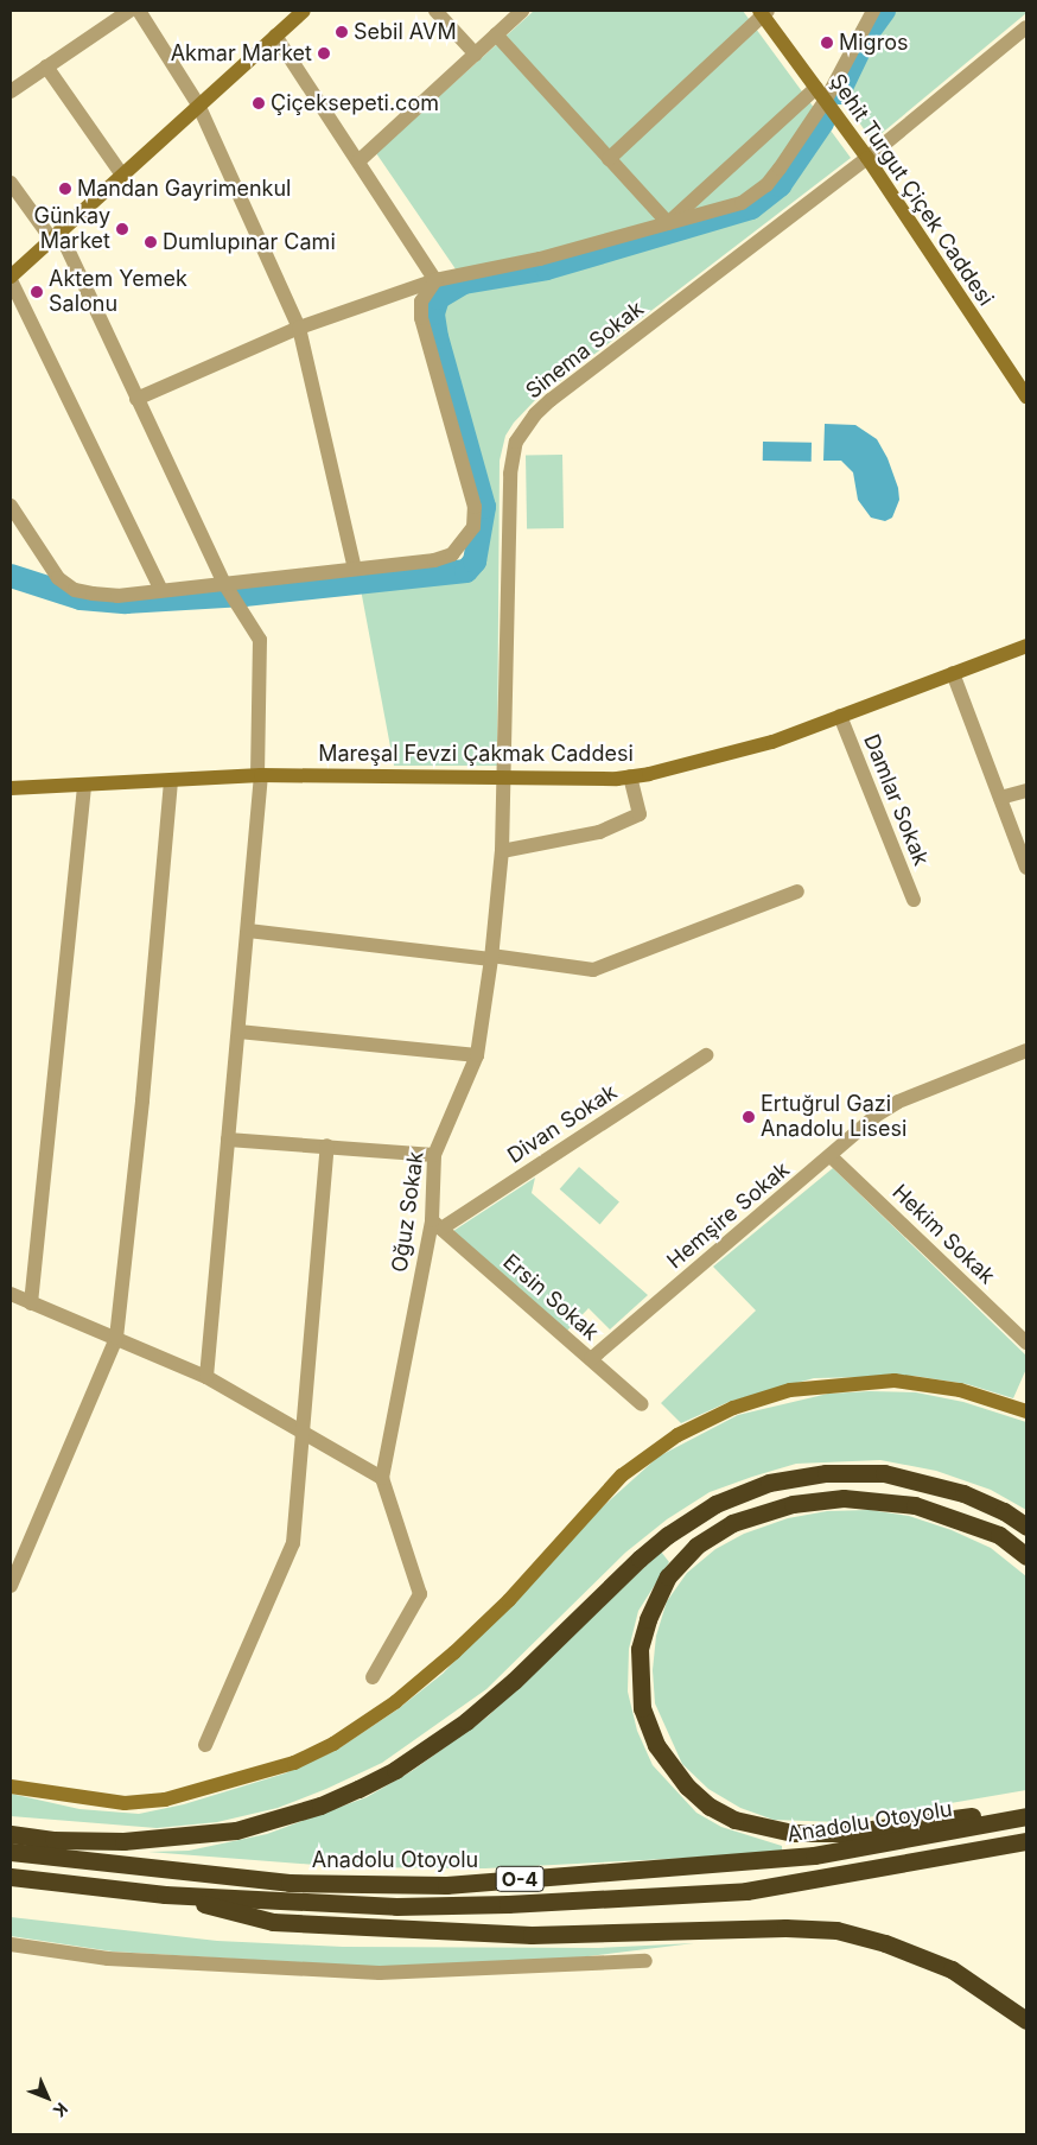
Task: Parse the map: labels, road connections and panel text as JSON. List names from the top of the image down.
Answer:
{
  "streets": {
    "highway": ["Anadolu Otoyolu", "O-4"],
    "street": [
      "Şehit Turgut Çiçek Caddesi",
      "Sinema Sokak",
      "Mareşal Fevzi Çakmak Caddesi",
      "Damlar Sokak",
      "Divan Sokak",
      "Oğuz Sokak",
      "Hemşire Sokak",
      "Hekim Sokak",
      "Ersin Sokak"
    ]
  },
  "crossings": [
    ["Şehit Turgut Çiçek Caddesi", "Sinema Sokak"],
    ["Sinema Sokak", "Mareşal Fevzi Çakmak Caddesi"],
    ["Sinema Sokak", "Oğuz Sokak"],
    ["Mareşal Fevzi Çakmak Caddesi", "Damlar Sokak"],
    ["Mareşal Fevzi Çakmak Caddesi", "Oğuz Sokak"],
    ["Divan Sokak", "Oğuz Sokak"],
    ["Divan Sokak", "Ersin Sokak"],
    ["Oğuz Sokak", "Ersin Sokak"],
    ["Hemşire Sokak", "Hekim Sokak"],
    ["Hemşire Sokak", "Ersin Sokak"]
  ],
  "places": [
    "Sebil AVM",
    "Migros",
    "Akmar Market",
    "Çiçeksepeti.com",
    "Mandan Gayrimenkul",
    "Günkay Market",
    "Dumlupınar Cami",
    "Aktem Yemek Salonu",
    "Ertuğrul Gazi Anadolu Lisesi"
  ],
  "north": "bottom right"
}
